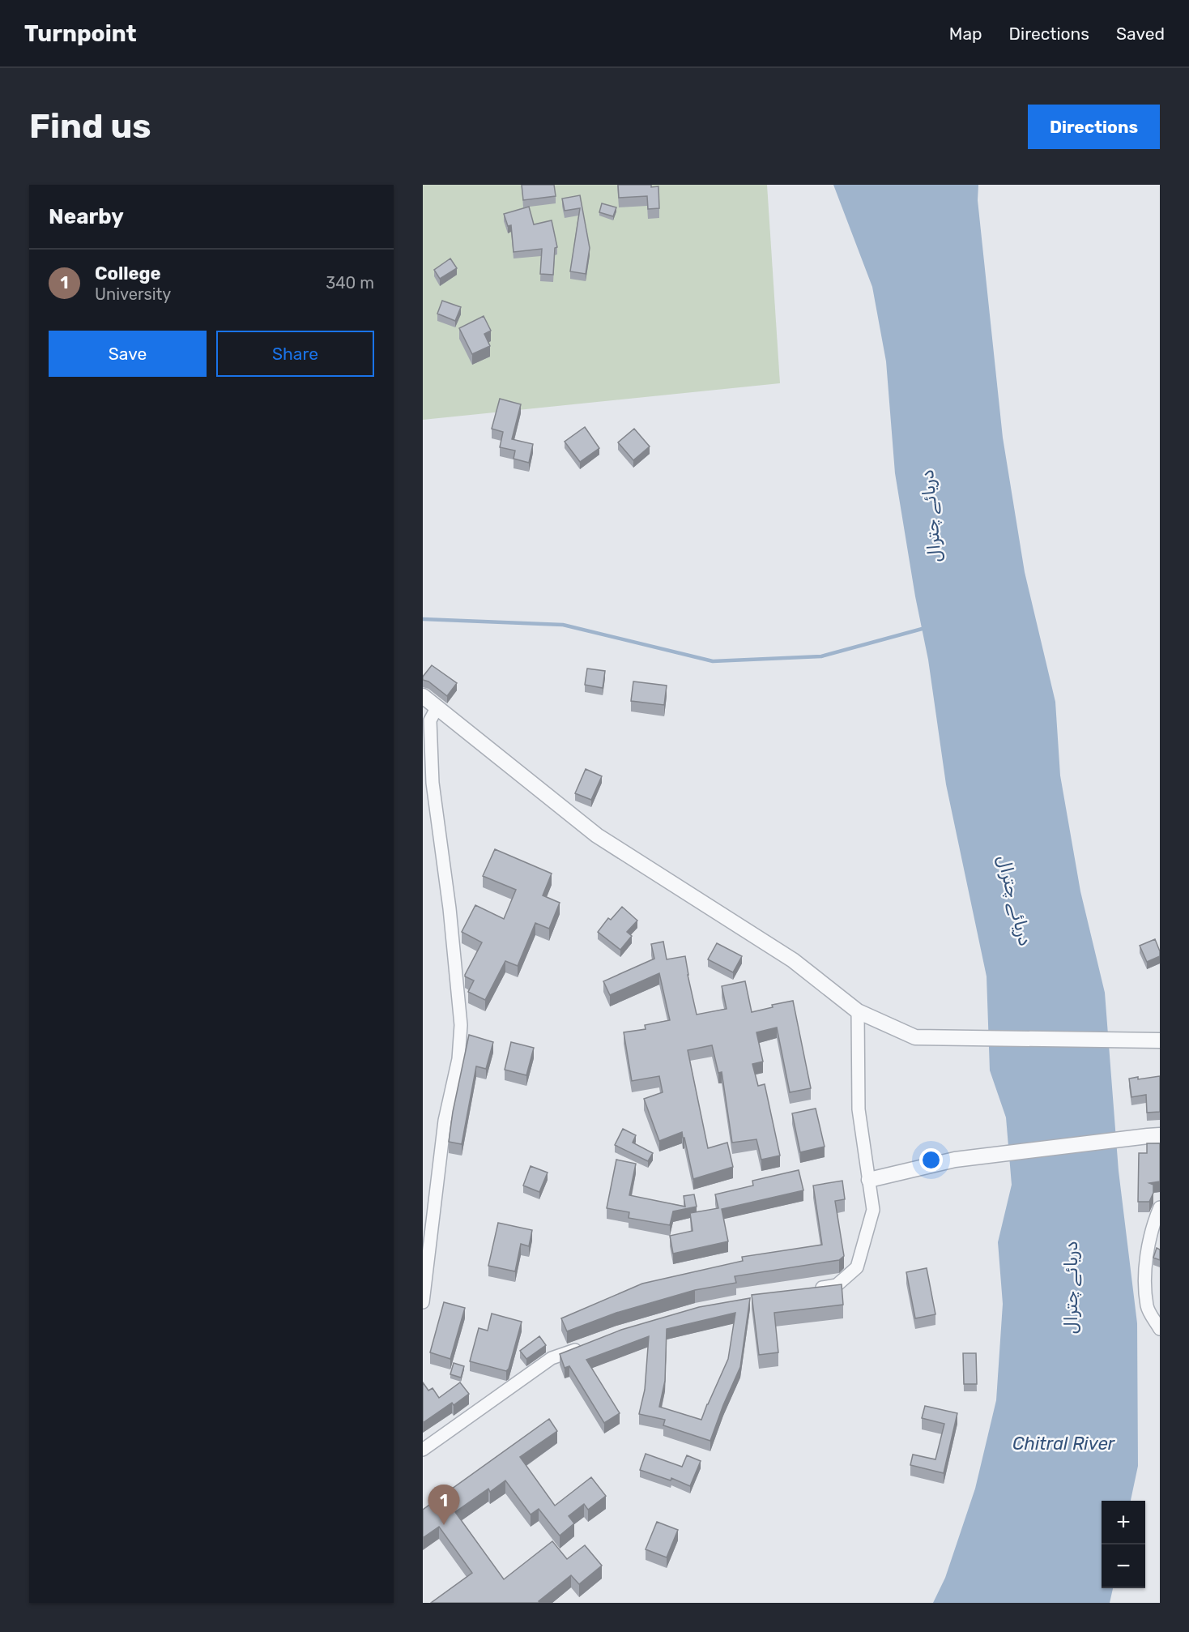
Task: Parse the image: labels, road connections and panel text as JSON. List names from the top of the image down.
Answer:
{
  "water": ["دریائے چترال", "Chitral River"],
  "page": {
    "header": "Turnpoint",
    "nav": ["Map", "Directions", "Saved"],
    "buttons": [
      "Directions",
      ["Save", "Share"]
    ],
    "title": "Find us",
    "heading": "Nearby",
    "list": [
      {
        "mark": "1",
        "name": "College",
        "note": "University",
        "value": "340 m"
      }
    ],
    "pins": "1",
    "map_buttons": ["+", "−"]
  }
}
